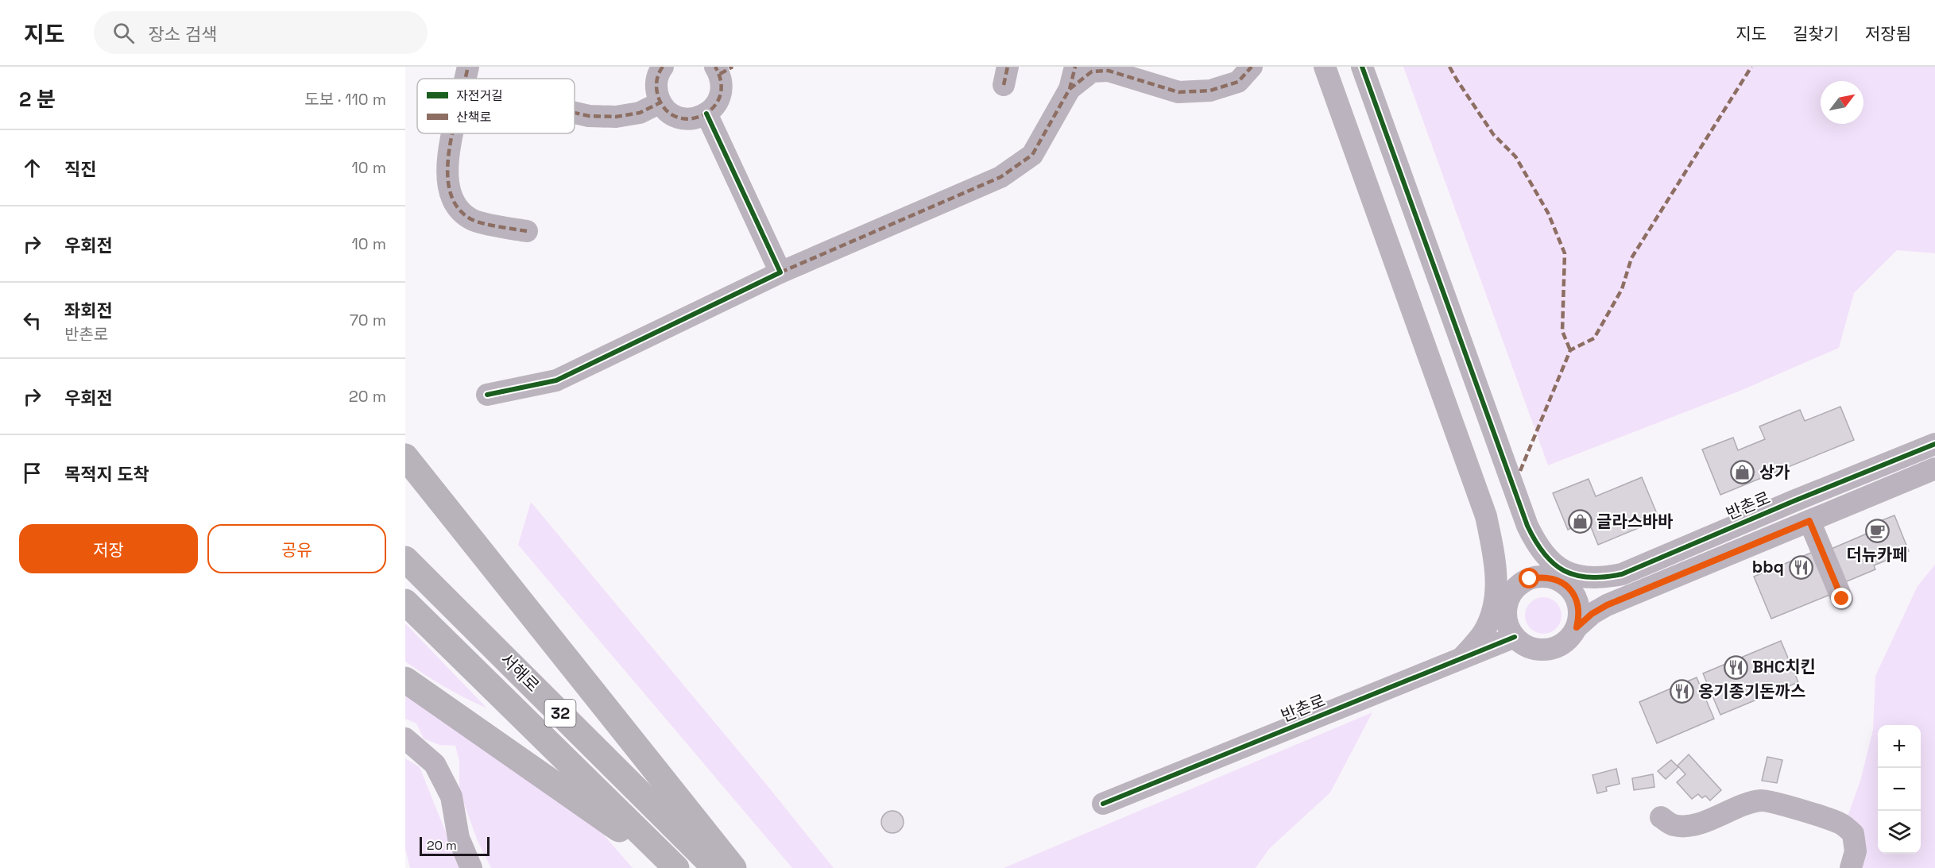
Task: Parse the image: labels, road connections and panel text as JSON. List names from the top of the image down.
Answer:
{
  "streets": {
    "highway": ["서해로", "32"],
    "street": ["반촌로"]
  },
  "places": {
    "shop": ["상가", "글라스바바"],
    "cafe": ["더뉴카페"],
    "restaurant": ["bbq", "BHC치킨", "옹기종기돈까스"]
  },
  "legend": ["자전거길", "산책로"],
  "scale_bar": "20 m",
  "north": "top right",
  "page": {
    "header": "지도",
    "search": "장소 검색",
    "nav": ["지도", "길찾기", "저장됨"],
    "heading": ["2 분", "도보 · 110 m"],
    "list": [
      ["직진", "10 m"],
      ["우회전", "10 m"],
      ["좌회전", "반촌로", "70 m"],
      ["우회전", "20 m"],
      "목적지 도착"
    ],
    "buttons": ["저장", "공유"],
    "map_buttons": ["+", "−"],
    "scale": "20 m"
  }
}
